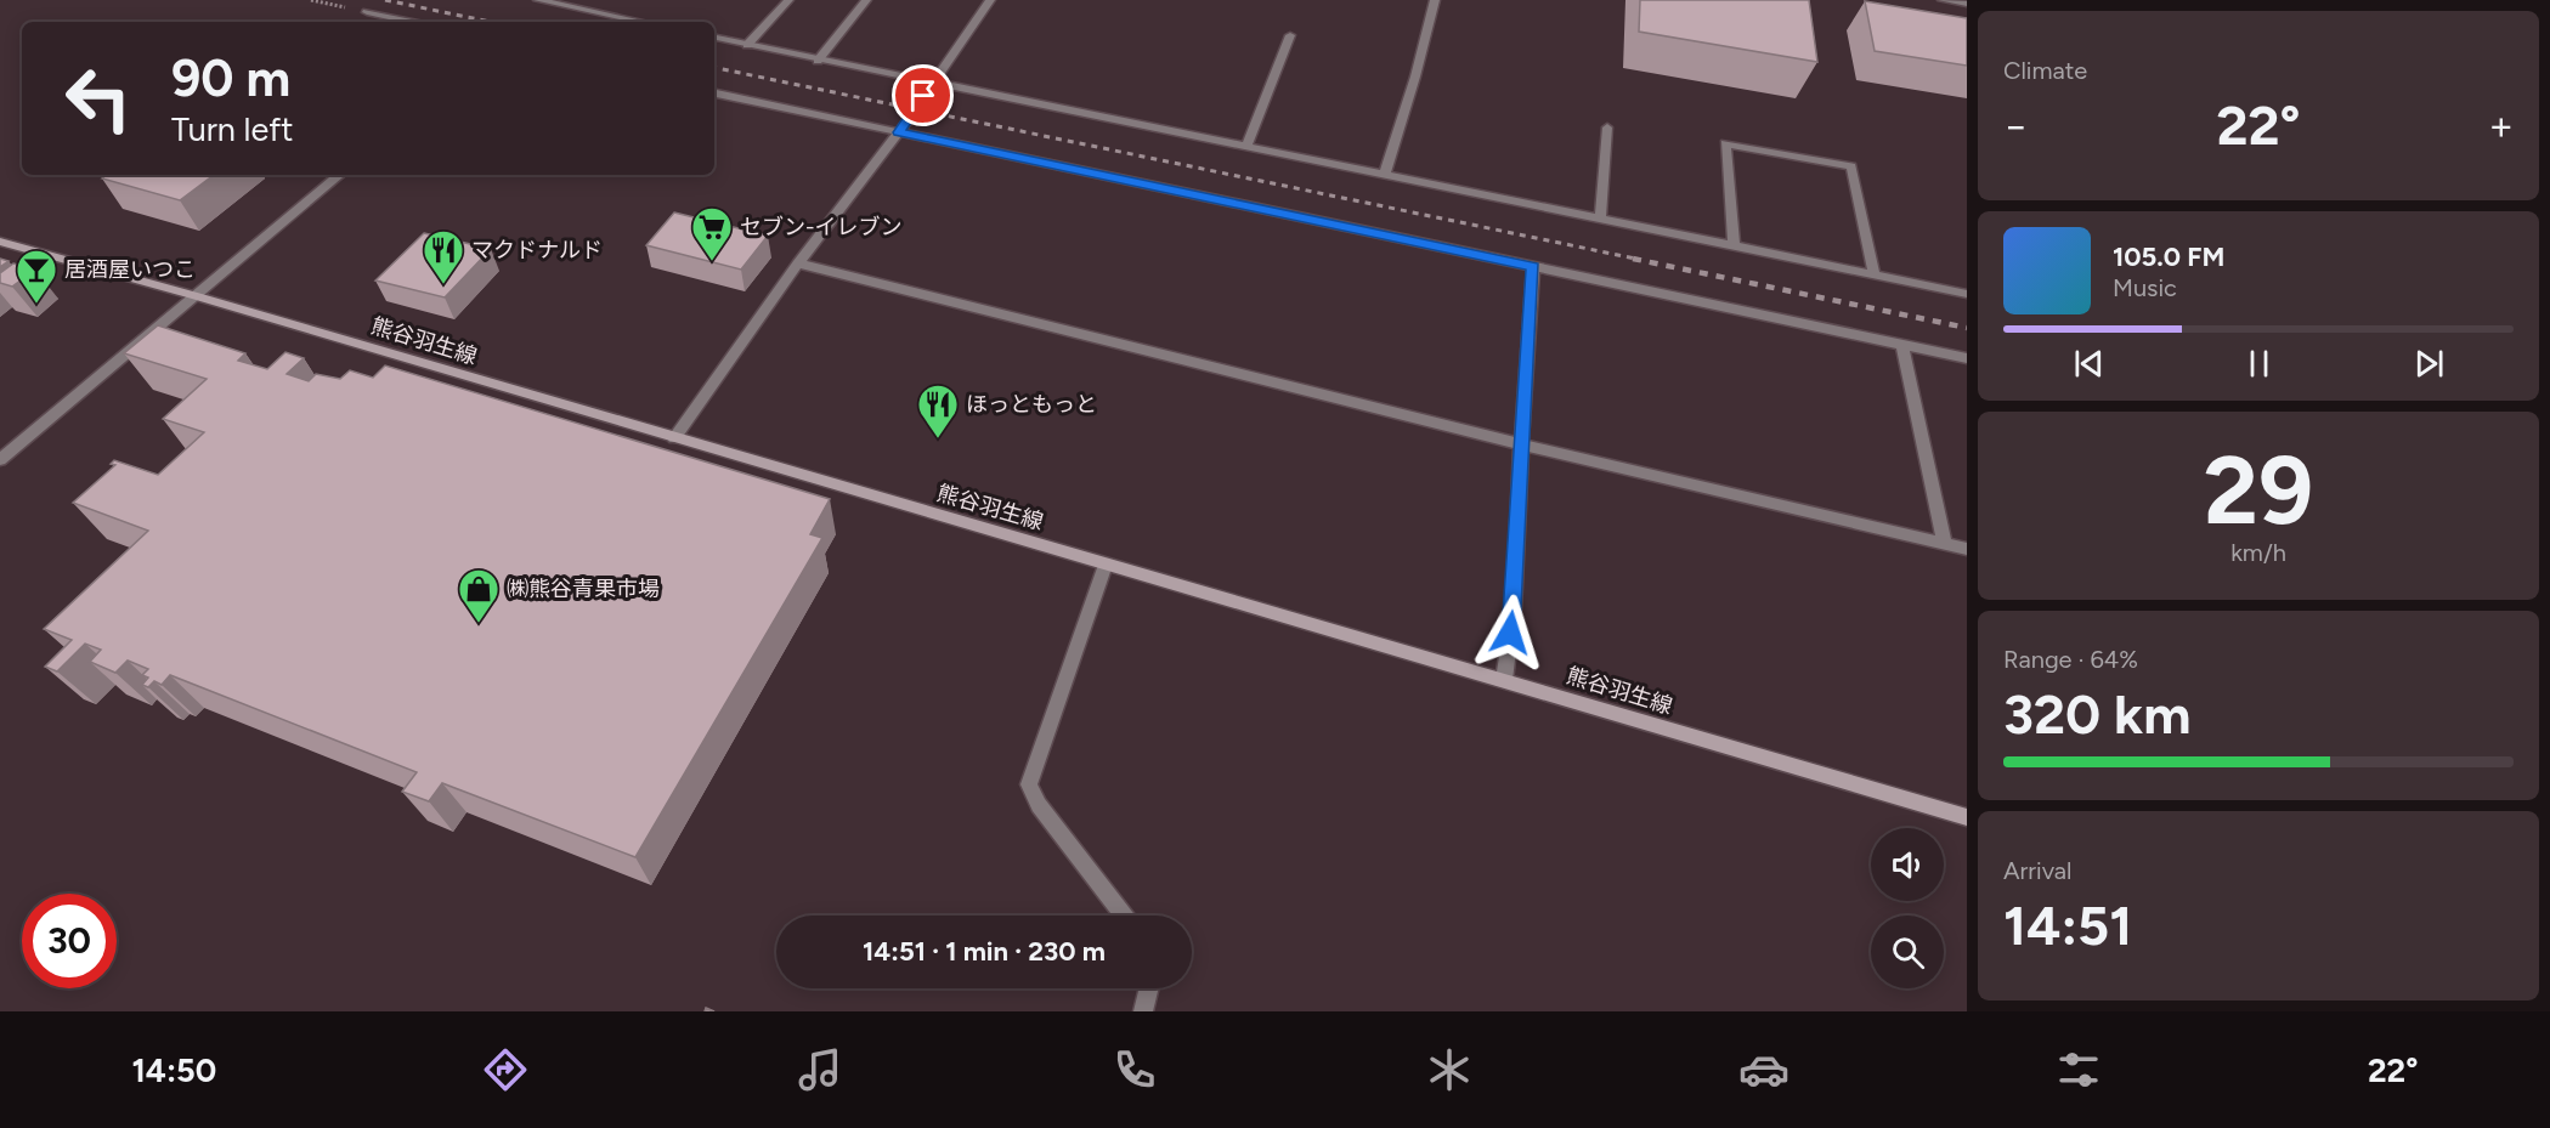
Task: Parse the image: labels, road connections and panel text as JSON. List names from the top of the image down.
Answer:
{
  "streets": {
    "main road": ["熊谷羽生線"]
  },
  "places": {
    "supermarket": ["セブン-イレブン"],
    "restaurant": ["マクドナルド", "ほっともっと"],
    "bar": ["居酒屋いつこ"],
    "shop": ["㈱熊谷青果市場"]
  },
  "page": {
    "tile": [
      "Climate",
      ["29", "km/h"],
      ["Range · 64%", "320 km"],
      ["Arrival", "14:51"]
    ],
    "turn": ["90 m", "Turn left"],
    "heat": ["−", "22°", "+"],
    "song": ["105.0 FM", "Music"],
    "limit": "30",
    "trip": "14:51 · 1 min · 230 m",
    "tabs": ["14:50", "22°"]
  }
}
